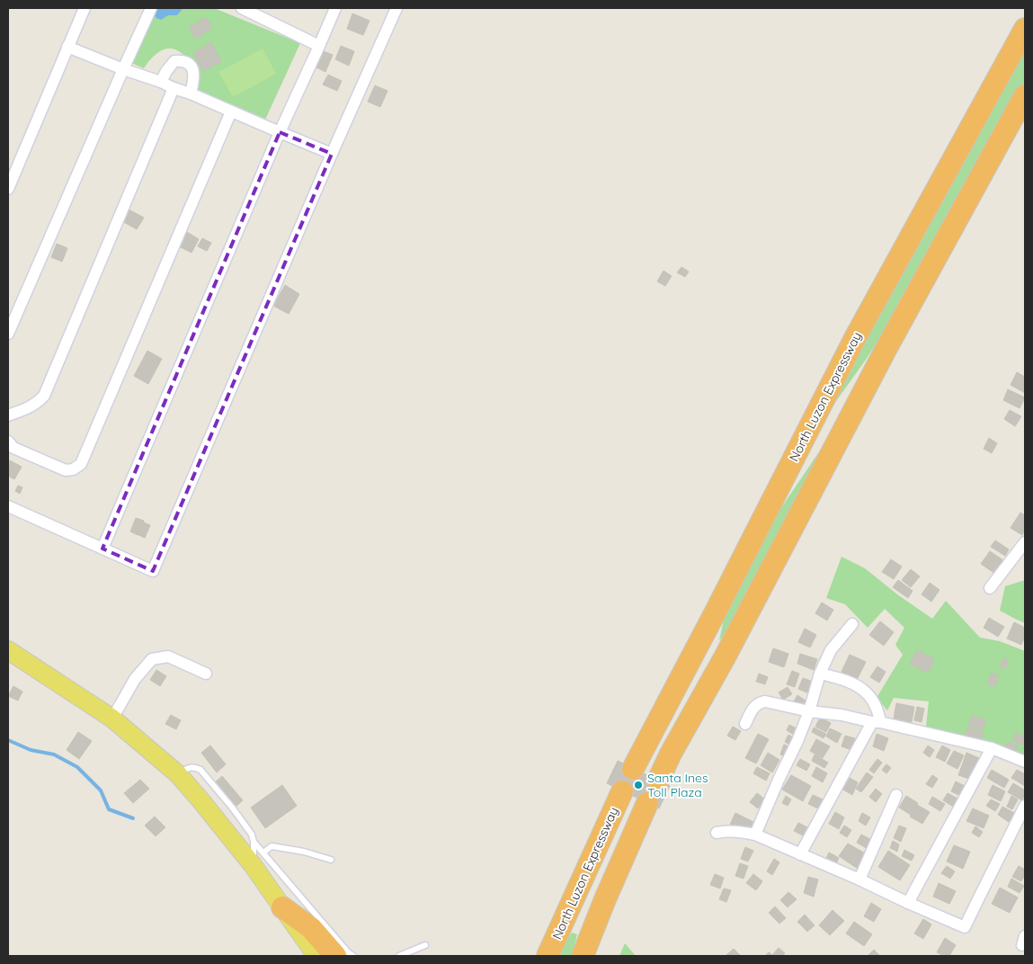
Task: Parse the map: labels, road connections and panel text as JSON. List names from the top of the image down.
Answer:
{
  "streets": {
    "highway": ["North Luzon Expressway"]
  },
  "places": ["Santa Ines Toll Plaza"]
}
